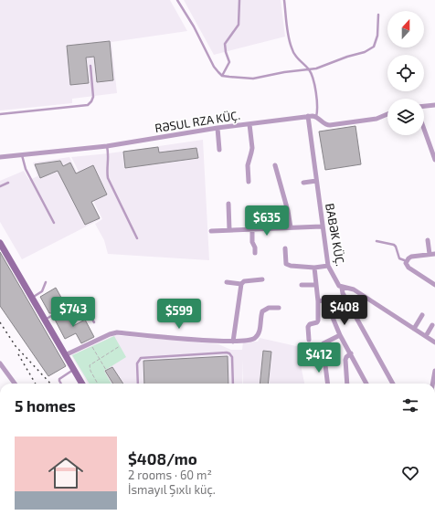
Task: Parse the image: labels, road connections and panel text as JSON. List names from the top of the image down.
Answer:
{
  "streets": {
    "street": ["RƏSUL RZA KÜÇ.", "BABƏK KÜÇ."]
  },
  "crossings": [
    ["RƏSUL RZA KÜÇ.", "BABƏK KÜÇ."]
  ],
  "north": "top",
  "page": {
    "price": [
      "$635",
      "$408",
      "$743",
      "$599",
      "$412"
    ],
    "heading": "5 homes",
    "list": [
      {
        "name": "$408/mo",
        "note": "2 rooms · 60 m² · İsmayıl Şıxlı küç."
      }
    ]
  }
}
